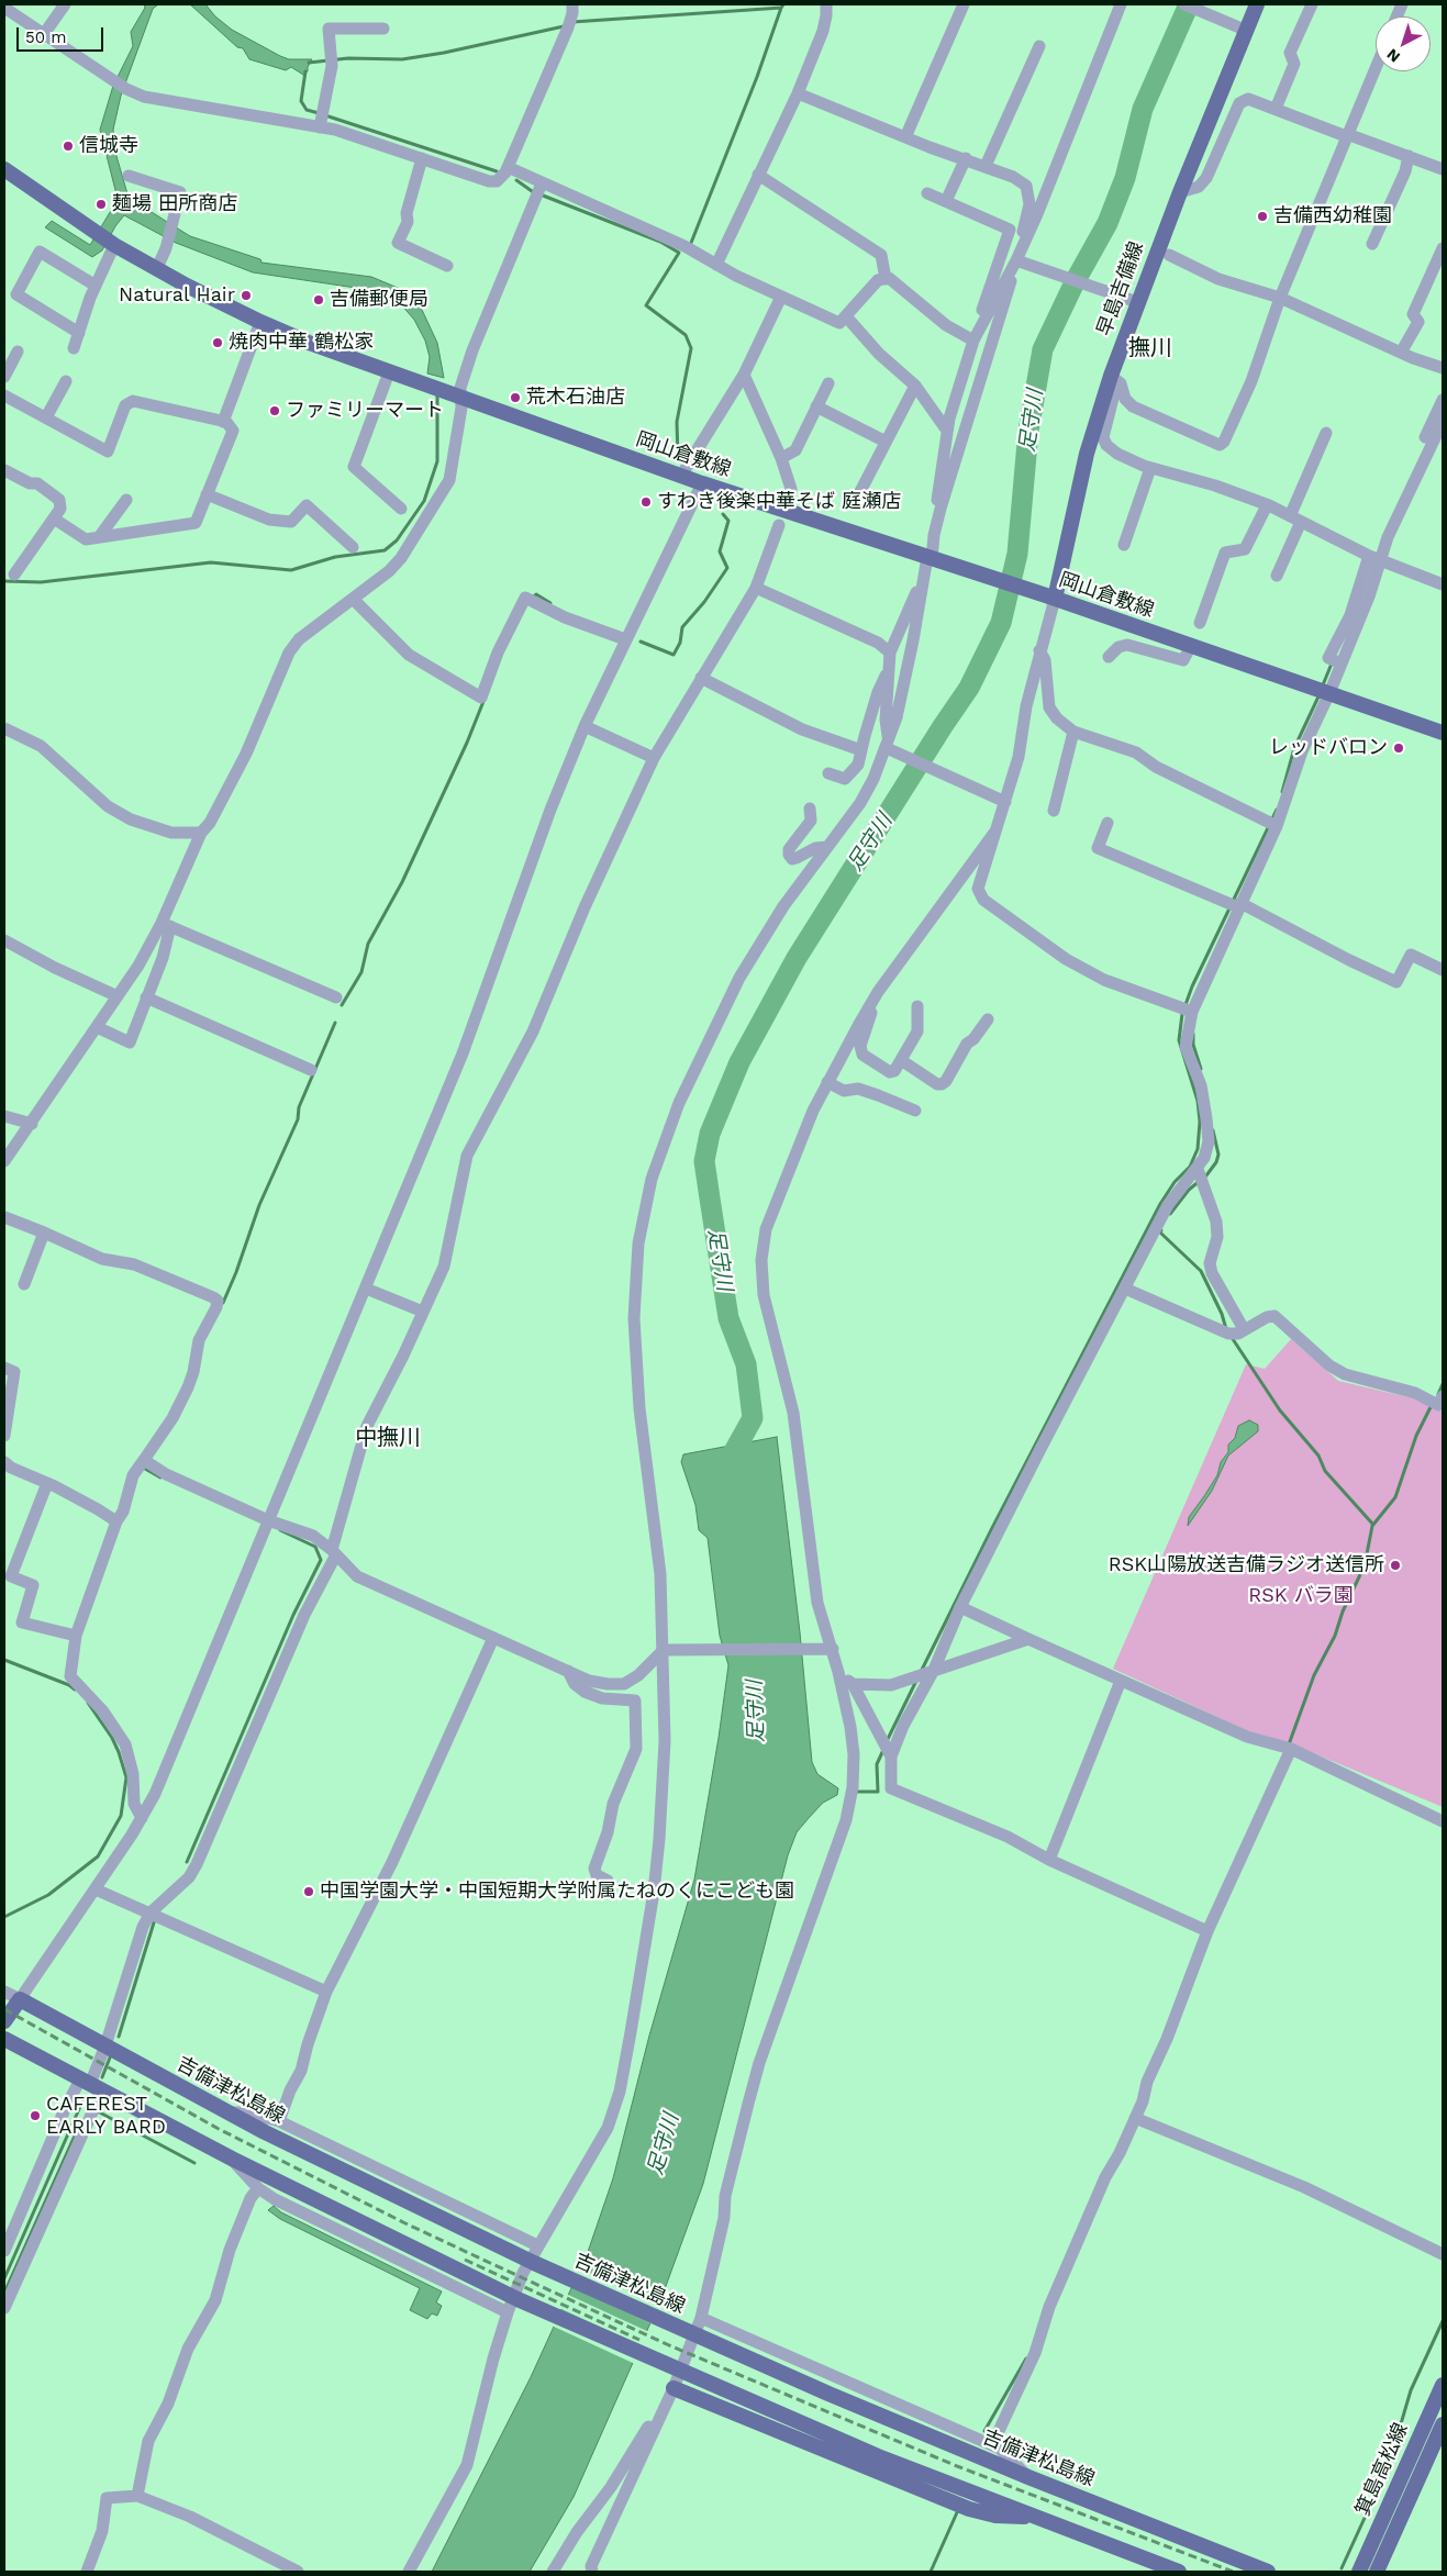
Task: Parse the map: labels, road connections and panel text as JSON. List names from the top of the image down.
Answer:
{
  "streets": {
    "main road": [
      "早島吉備線",
      "岡山倉敷線",
      "吉備津松島線",
      "箕島高松線"
    ]
  },
  "crossings": [
    ["早島吉備線", "岡山倉敷線"]
  ],
  "districts": ["撫川", "中撫川"],
  "water": ["足守川"],
  "parks": ["RSK バラ園"],
  "places": [
    "信城寺",
    "麺場 田所商店",
    "吉備西幼稚園",
    "Natural Hair",
    "吉備郵便局",
    "焼肉中華 鶴松家",
    "荒木石油店",
    "ファミリーマート",
    "すわき後楽中華そば 庭瀬店",
    "レッドバロン",
    "RSK山陽放送吉備ラジオ送信所",
    "中国学園大学・中国短期大学附属たねのくにこども園",
    "CAFEREST EARLY BARD"
  ],
  "scale_bar": "50 m",
  "north": "bottom left"
}
